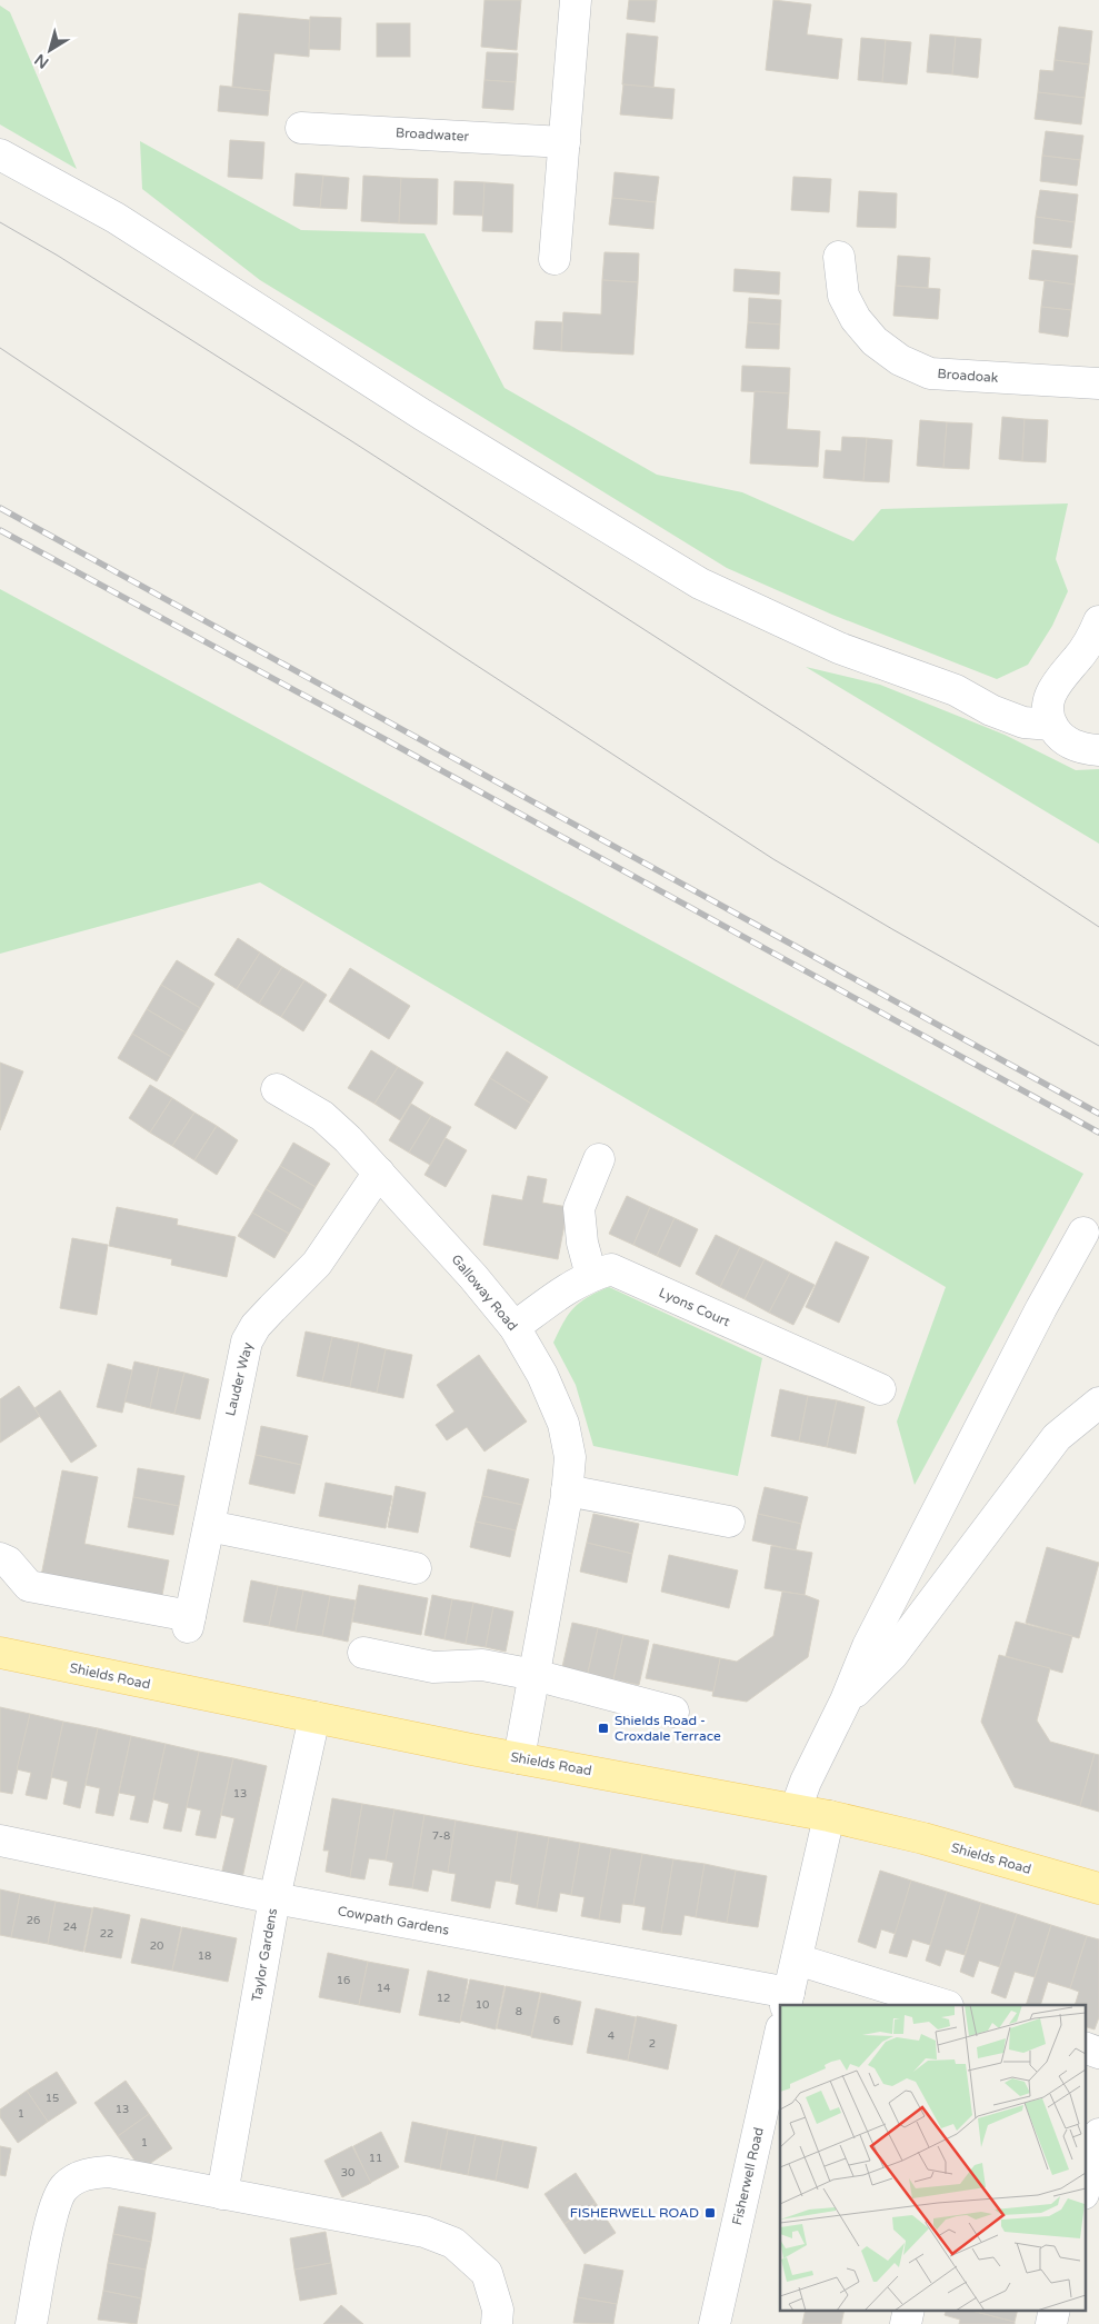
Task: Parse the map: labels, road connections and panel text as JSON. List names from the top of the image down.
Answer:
{
  "streets": {
    "main road": ["Shields Road"],
    "street": [
      "Broadwater",
      "Broadoak",
      "Galloway Road",
      "Lyons Court",
      "Lauder Way",
      "Cowpath Gardens",
      "Taylor Gardens",
      "Fisherwell Road"
    ]
  },
  "crossings": [
    ["Galloway Road", "Lyons Court"],
    ["Galloway Road", "Lauder Way"],
    ["Galloway Road", "Shields Road"],
    ["Shields Road", "Taylor Gardens"],
    ["Cowpath Gardens", "Taylor Gardens"]
  ],
  "places": {
    "transit": ["Shields Road - Croxdale Terrace", "FISHERWELL ROAD"]
  },
  "house_numbers": [
    "13",
    "7-8",
    "26",
    "24",
    "22",
    "20",
    "18",
    "16",
    "14",
    "12",
    "10",
    "8",
    "6",
    "4",
    "2",
    "15",
    "13",
    "1",
    "1",
    "11",
    "30"
  ],
  "north": "bottom left"
}
